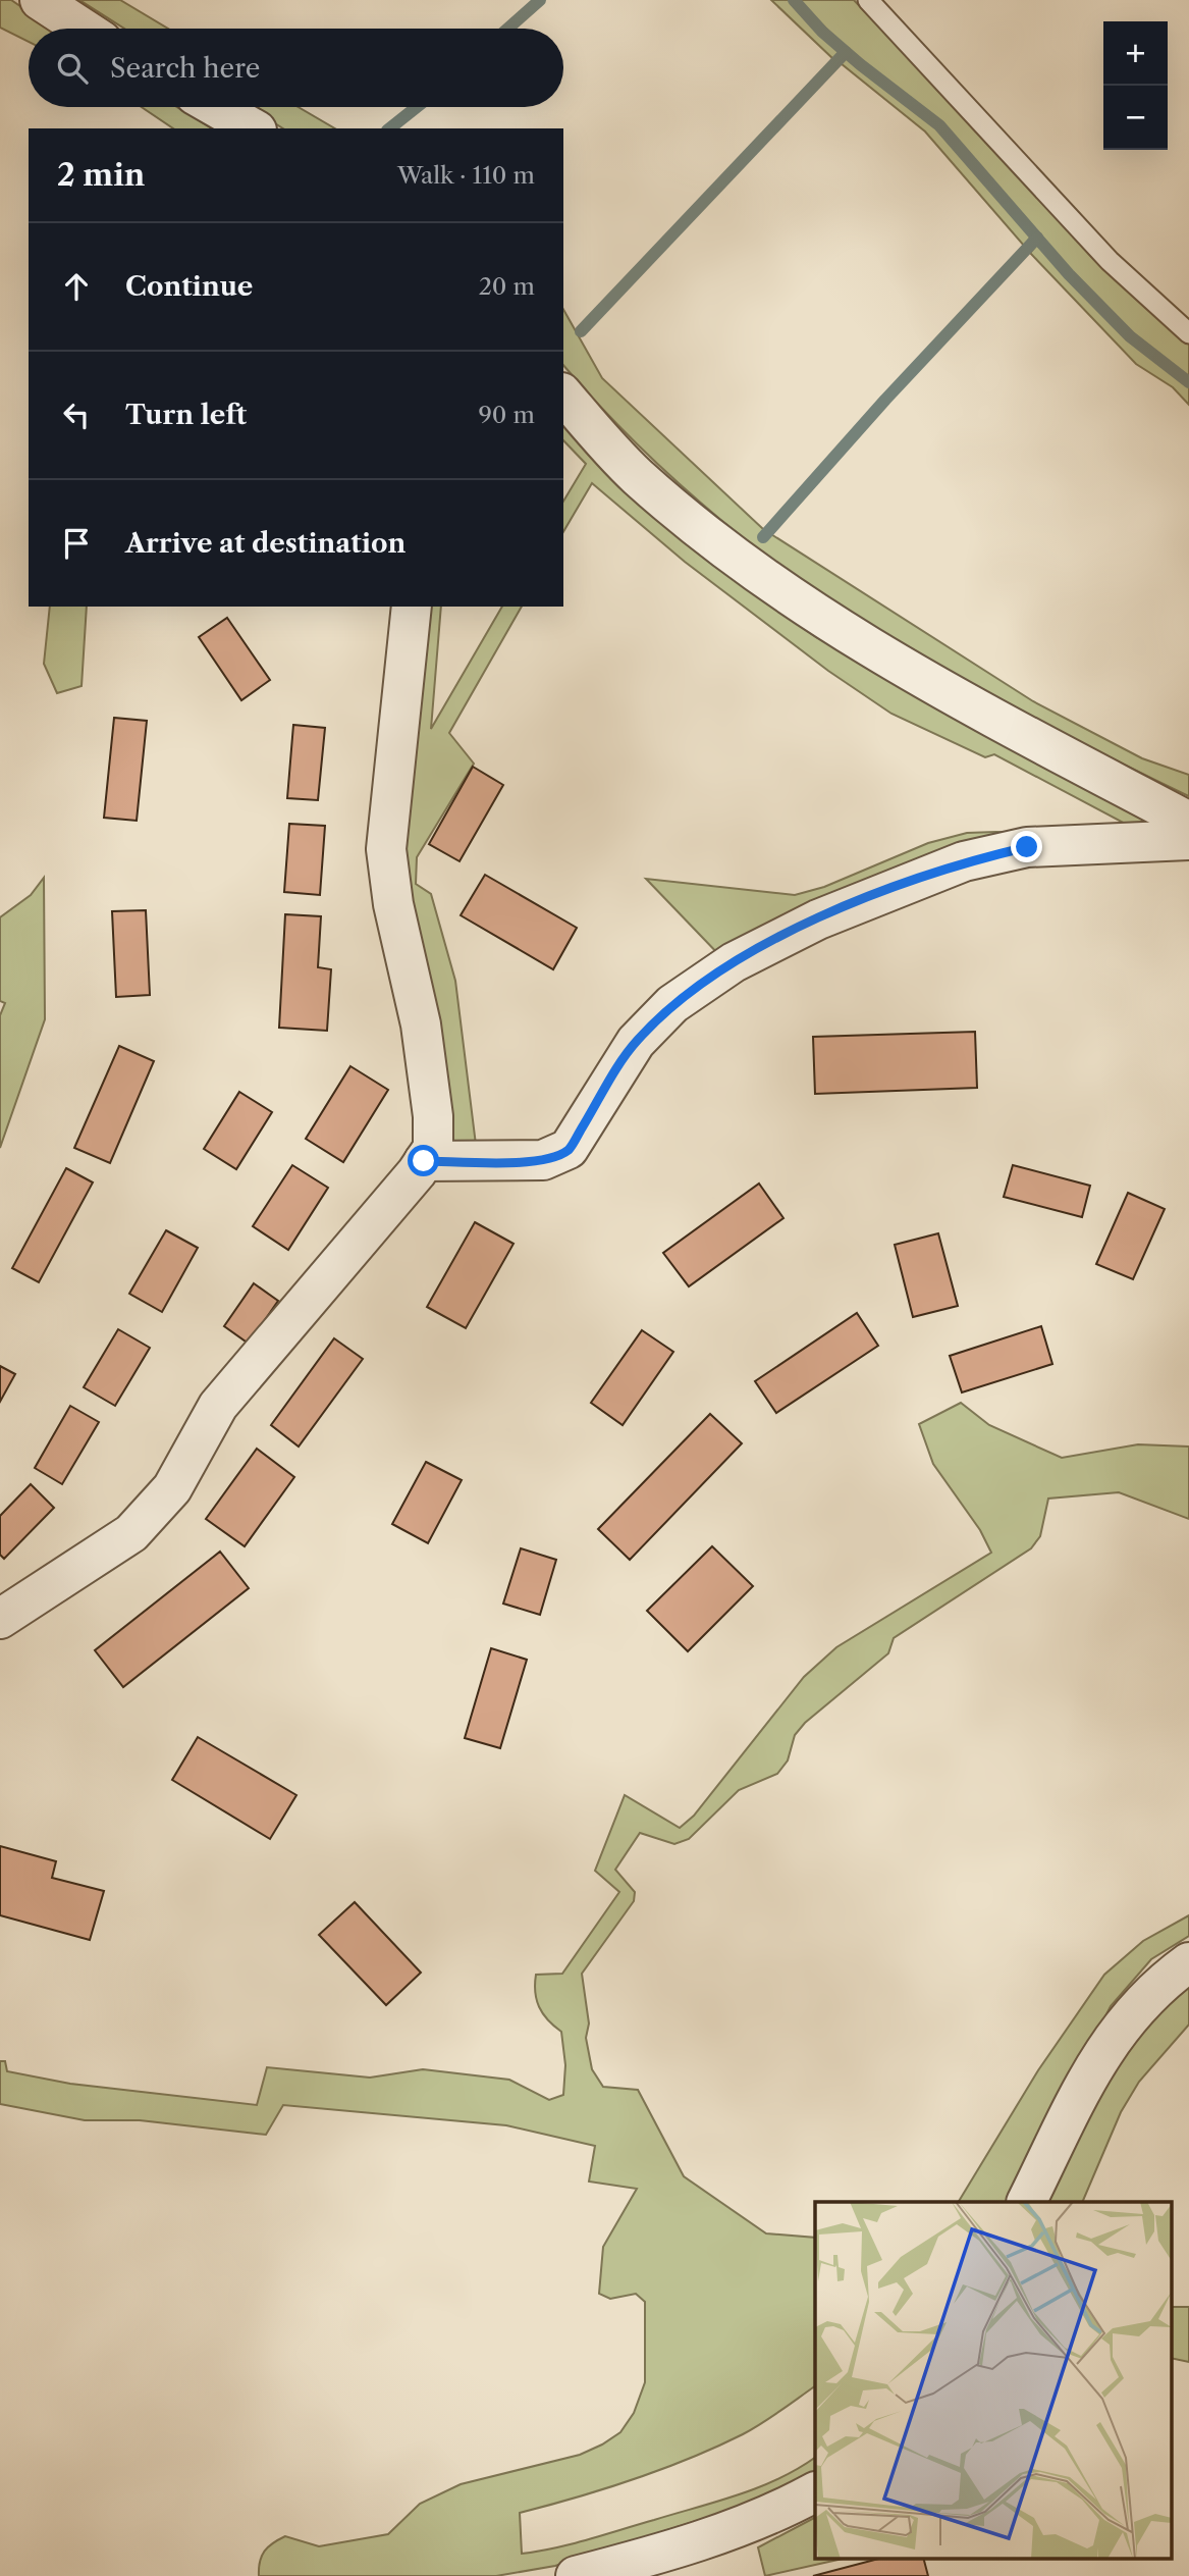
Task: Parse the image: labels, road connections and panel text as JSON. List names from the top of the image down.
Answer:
{
  "page": {
    "map_buttons": ["+", "−"],
    "search": "Search here",
    "heading": ["2 min", "Walk · 110 m"],
    "list": [
      ["Continue", "20 m"],
      ["Turn left", "90 m"],
      "Arrive at destination"
    ]
  }
}
